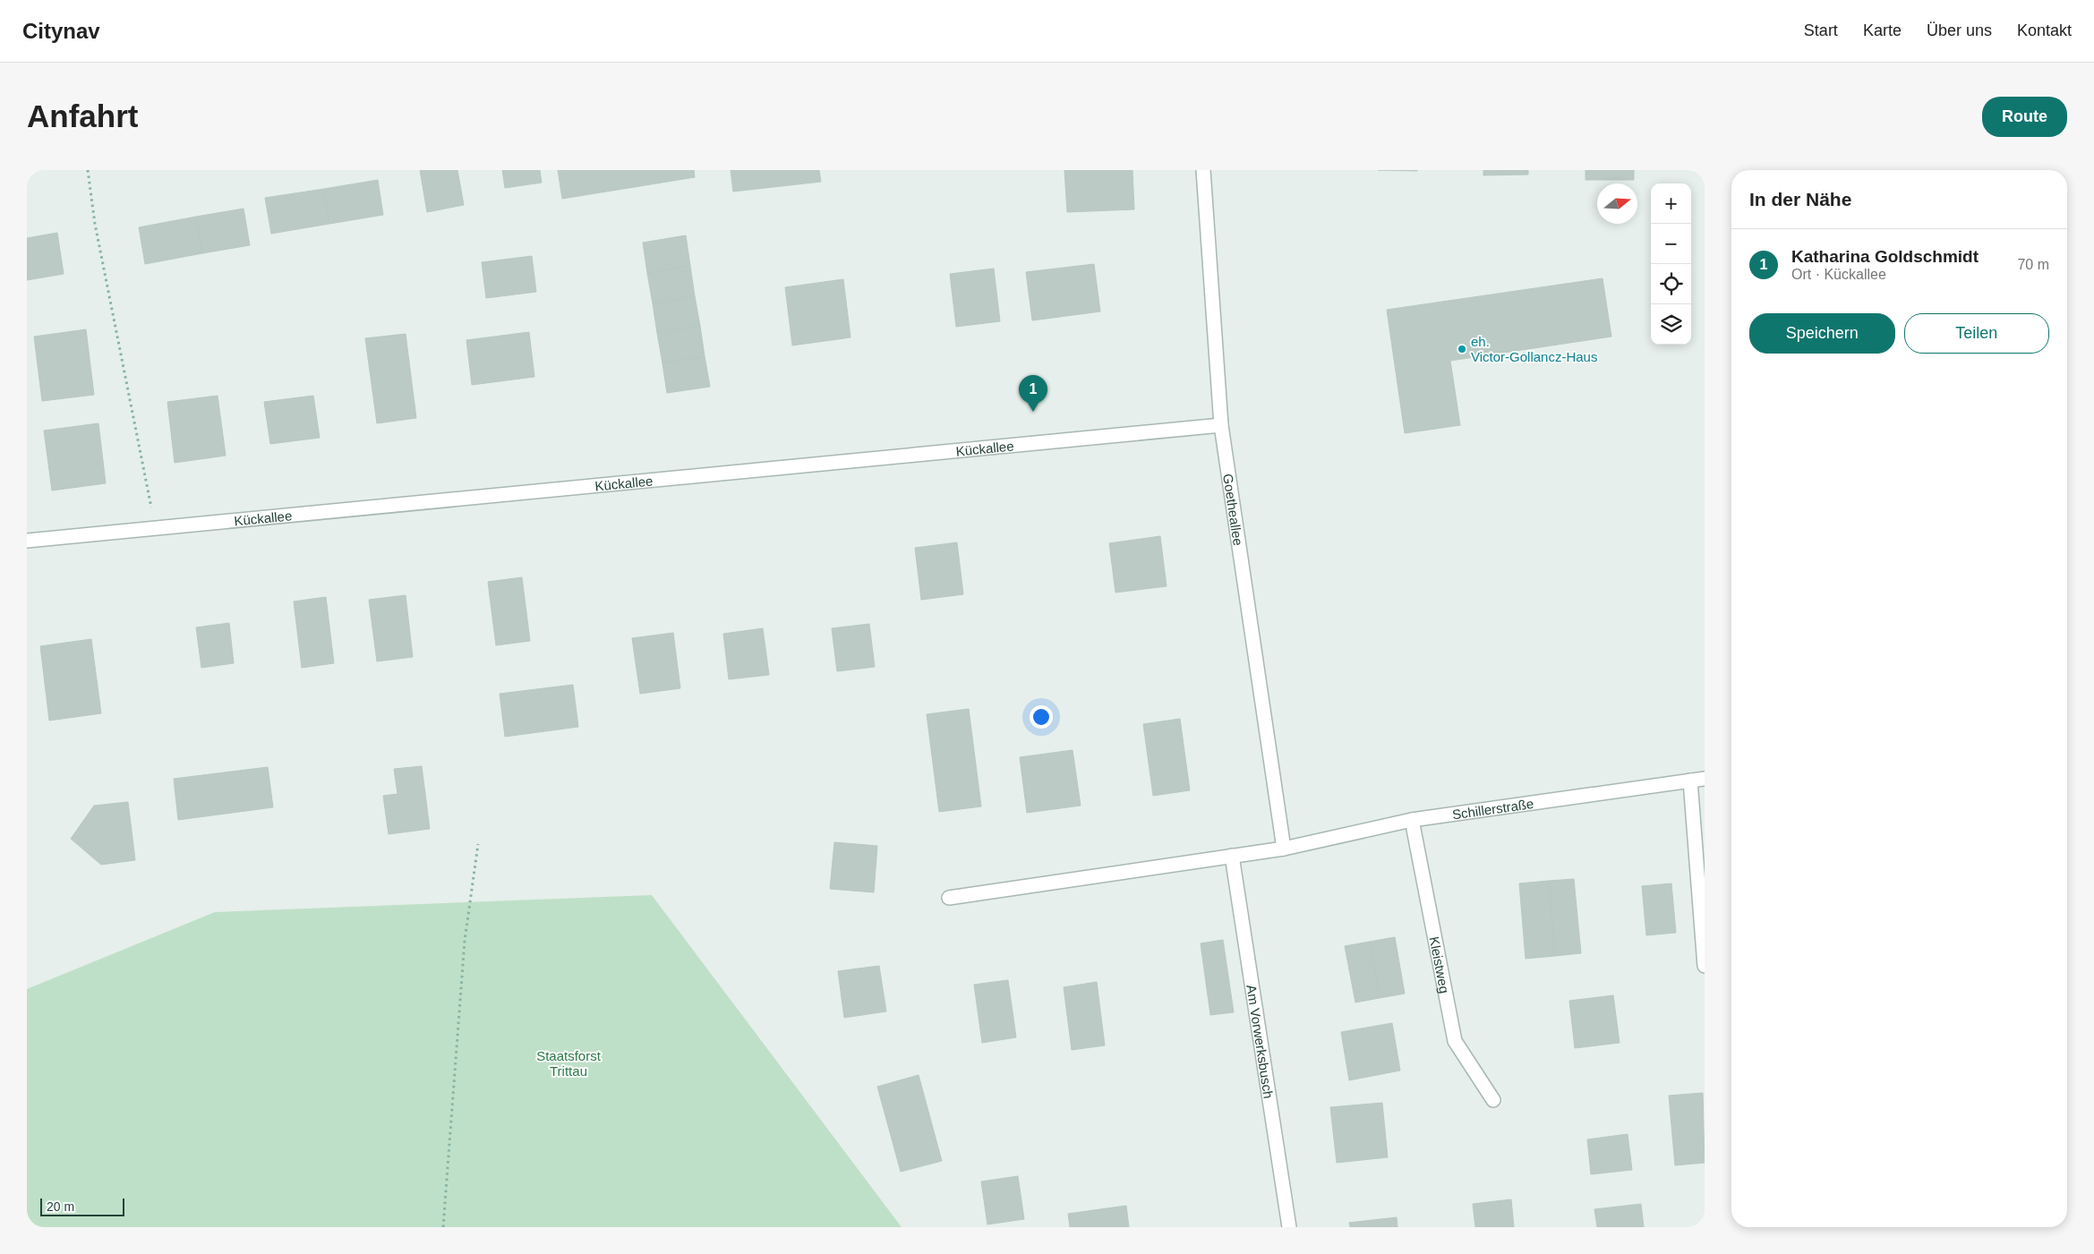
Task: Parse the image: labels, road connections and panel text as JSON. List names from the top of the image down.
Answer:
{
  "streets": {
    "street": [
      "Kückallee",
      "Goetheallee",
      "Schillerstraße",
      "Kleistweg",
      "Am Vorwerksbusch"
    ]
  },
  "crossings": [
    ["Kückallee", "Goetheallee"],
    ["Goetheallee", "Schillerstraße"],
    ["Schillerstraße", "Kleistweg"]
  ],
  "parks": ["Staatsforst Trittau"],
  "places": ["eh. Victor-Gollancz-Haus"],
  "scale_bar": "20 m",
  "north": "right",
  "page": {
    "header": "Citynav",
    "nav": [
      "Start",
      "Karte",
      "Über uns",
      "Kontakt"
    ],
    "buttons": [
      "Route",
      ["Speichern", "Teilen"]
    ],
    "title": "Anfahrt",
    "heading": "In der Nähe",
    "map_buttons": ["+", "−"],
    "list": [
      {
        "mark": "1",
        "name": "Katharina Goldschmidt",
        "note": "Ort · Kückallee",
        "value": "70 m"
      }
    ],
    "pins": "1",
    "scale": "20 m"
  }
}
